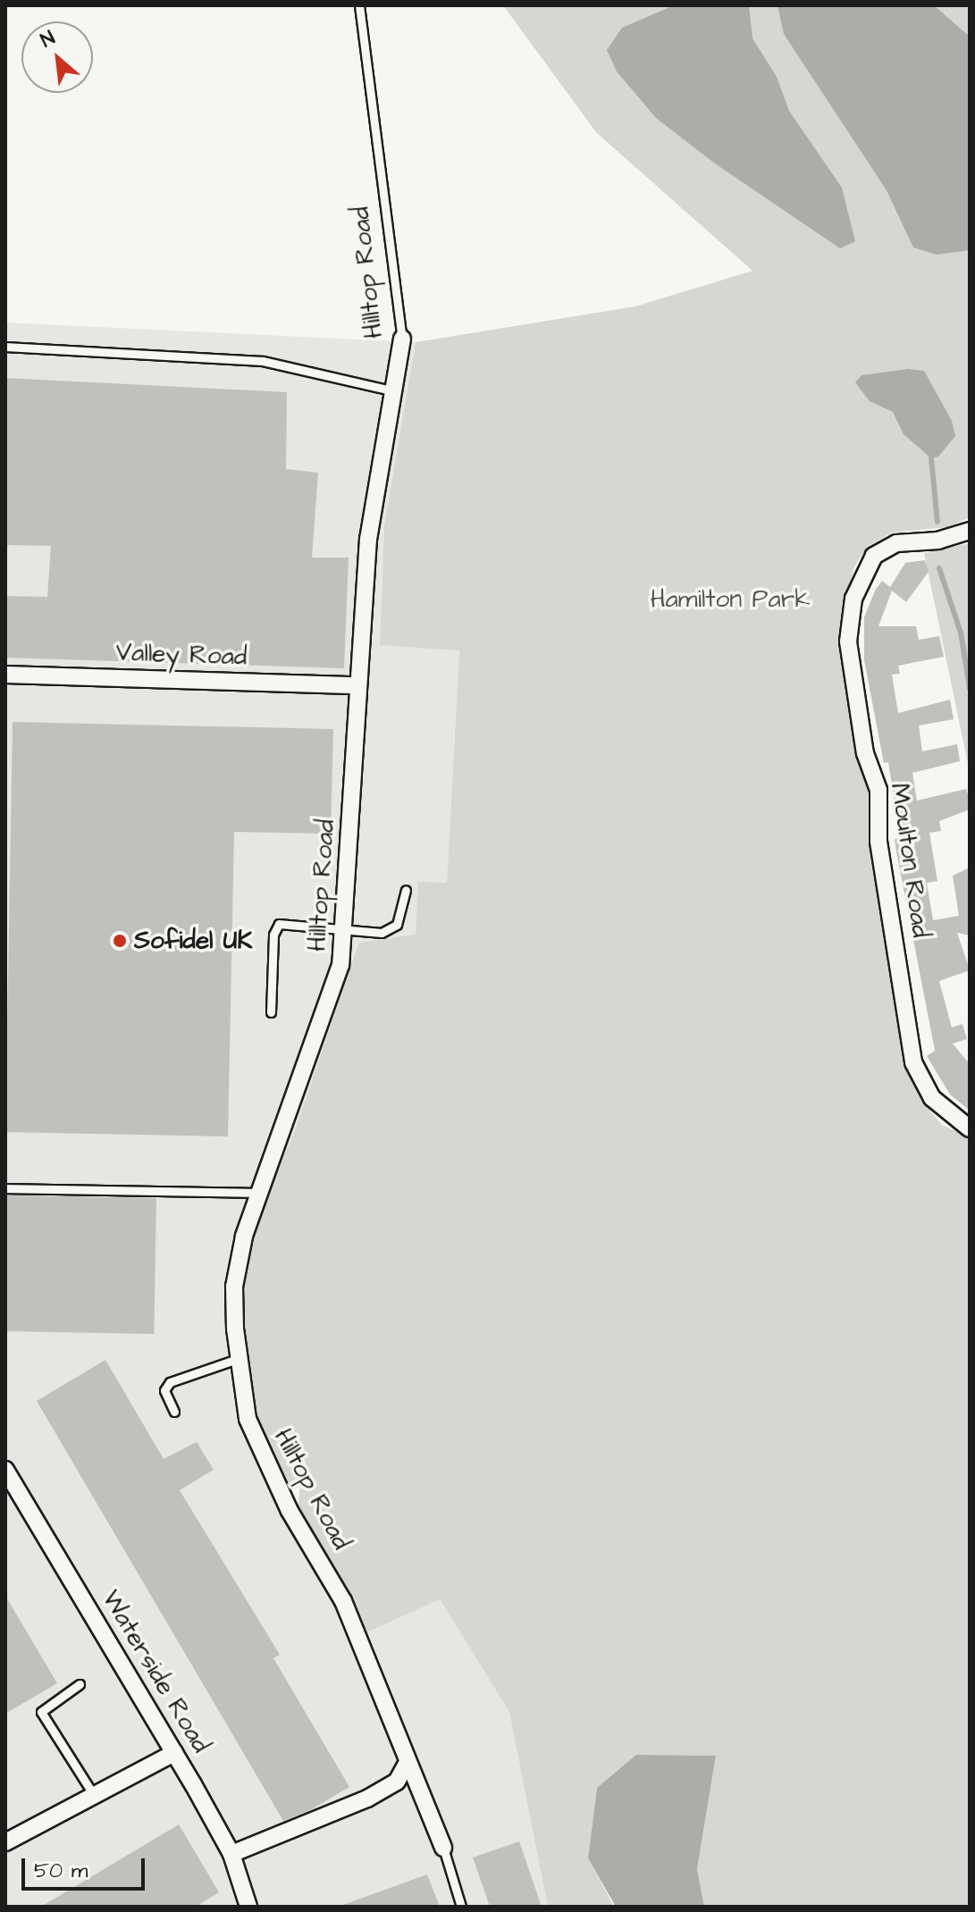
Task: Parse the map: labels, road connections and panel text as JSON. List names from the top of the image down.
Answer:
{
  "streets": {
    "street": [
      "Hilltop Road",
      "Valley Road",
      "Moulton Road",
      "Waterside Road"
    ]
  },
  "crossings": [
    ["Hilltop Road", "Valley Road"]
  ],
  "parks": ["Hamilton Park"],
  "places": ["Sofidel UK"],
  "scale_bar": "50 m",
  "north": "top left"
}
